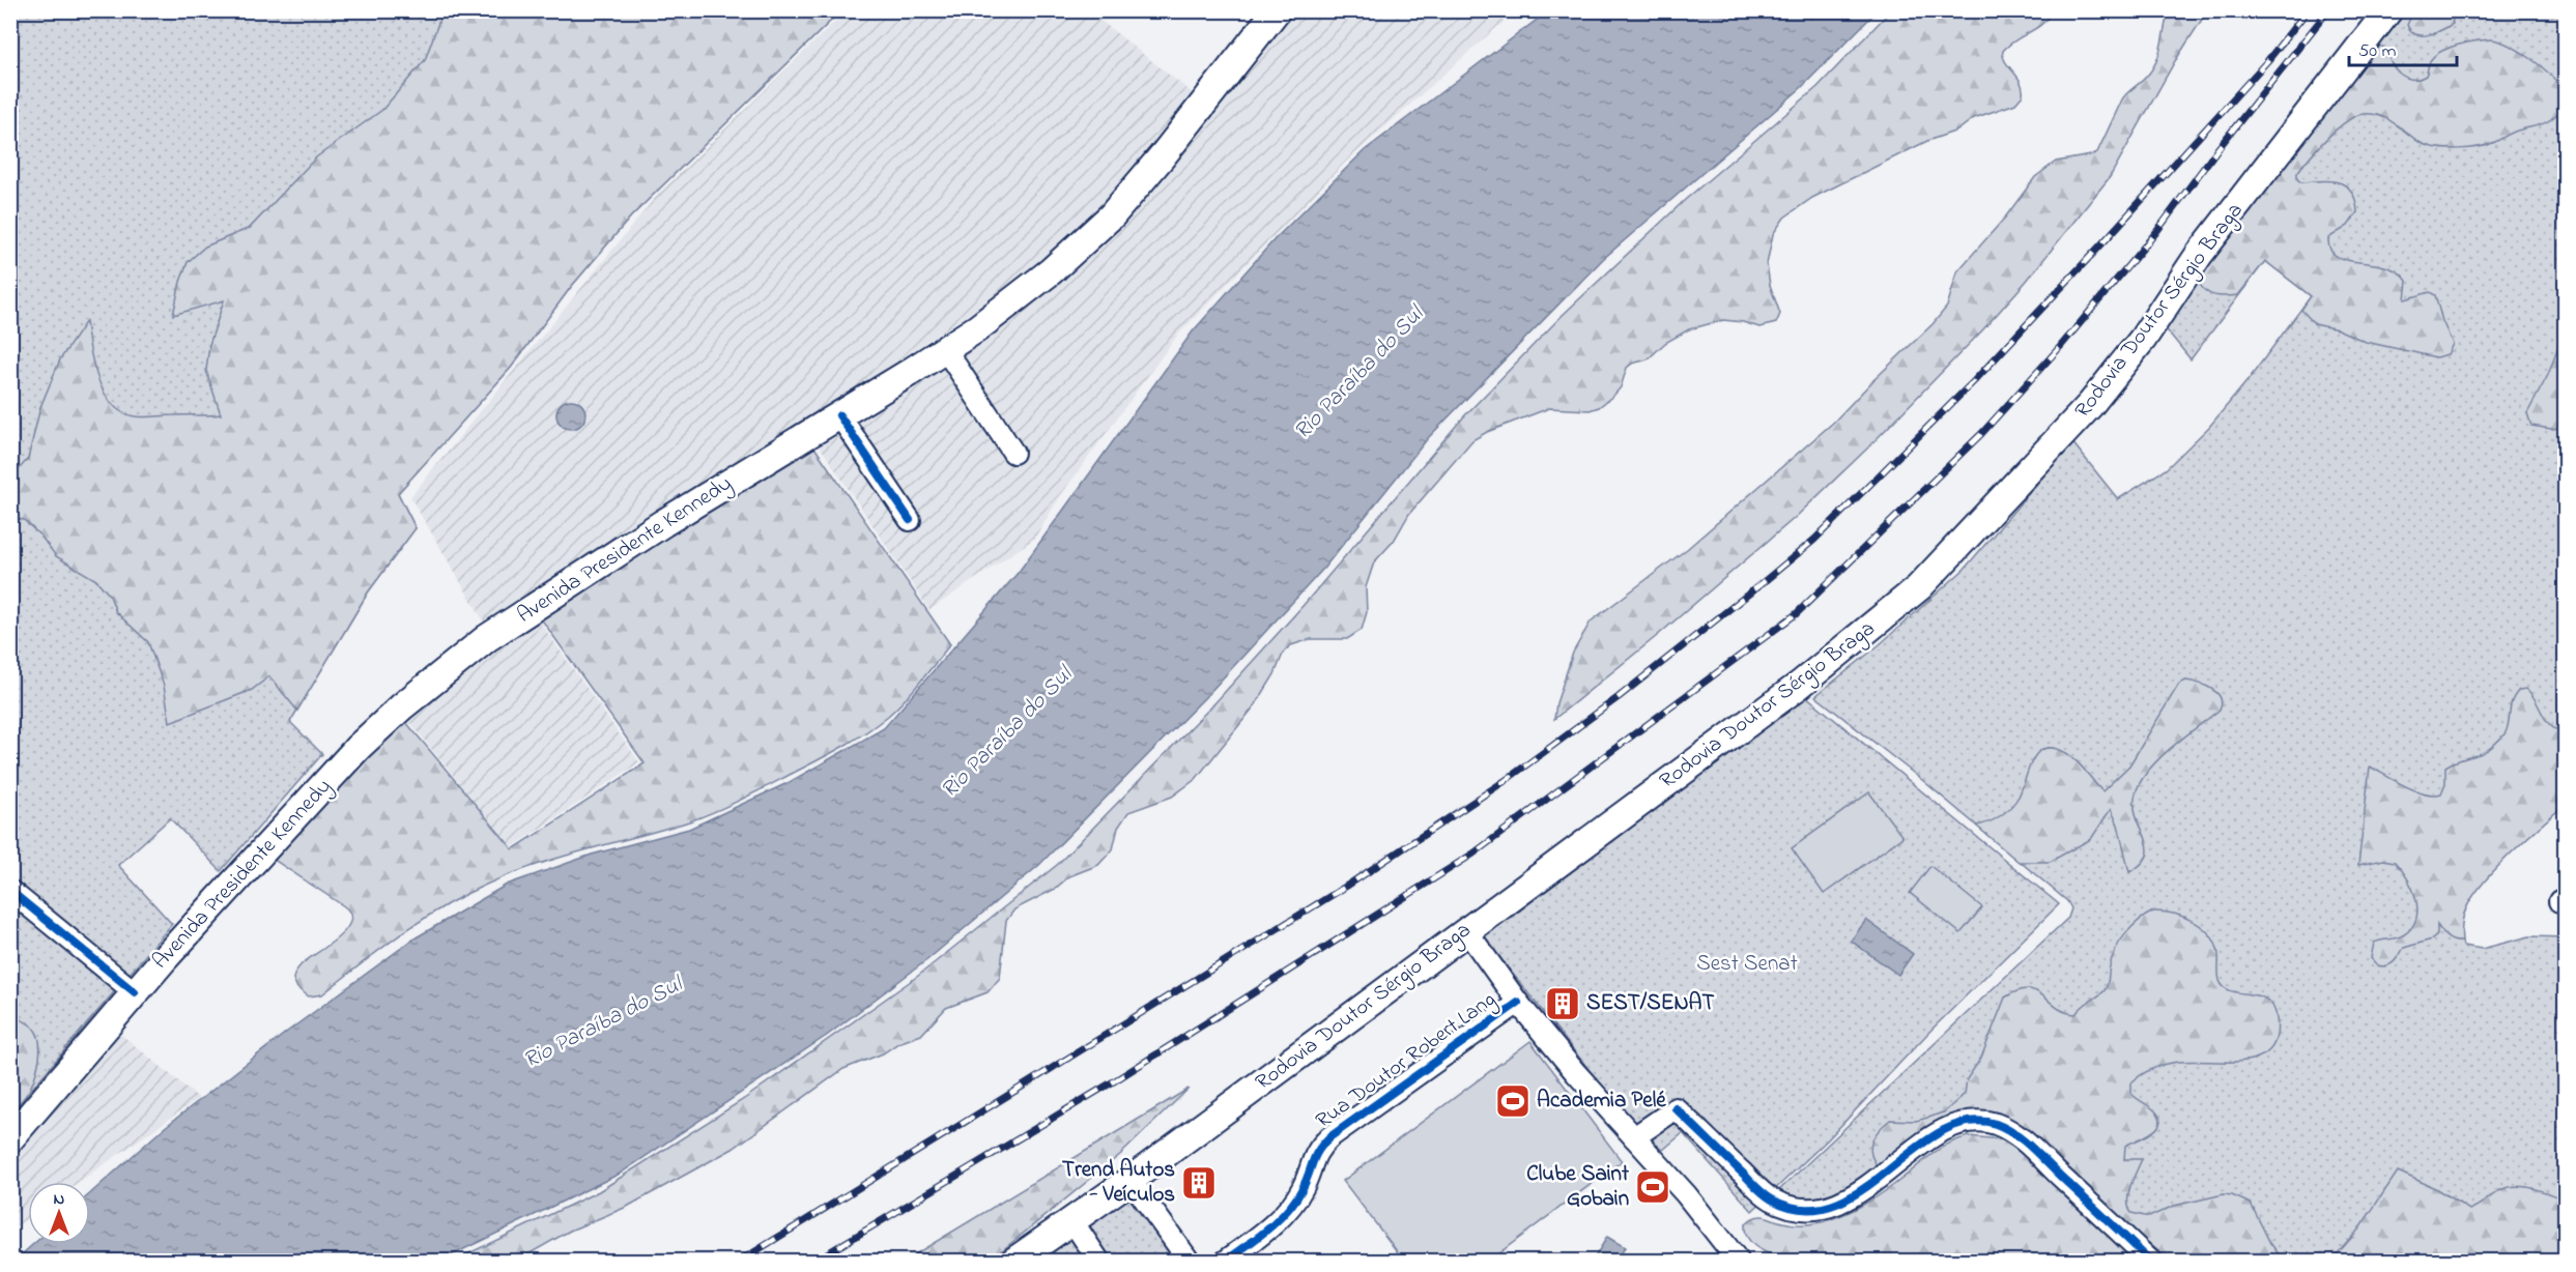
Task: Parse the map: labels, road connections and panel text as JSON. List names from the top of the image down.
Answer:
{
  "streets": {
    "main road": ["Rodovia Doutor Sérgio Braga", "Avenida Presidente Kennedy"],
    "street": ["Rua Doutor Robert Lang"]
  },
  "water": ["Rio Paraíba do Sul"],
  "parks": ["Sest Senat"],
  "places": {
    "building": ["SEST/SENAT", "Trend Autos - Veículos"],
    "sports": ["Academia Pelé", "Clube Saint Gobain"]
  },
  "scale_bar": "50 m",
  "north": "top"
}
